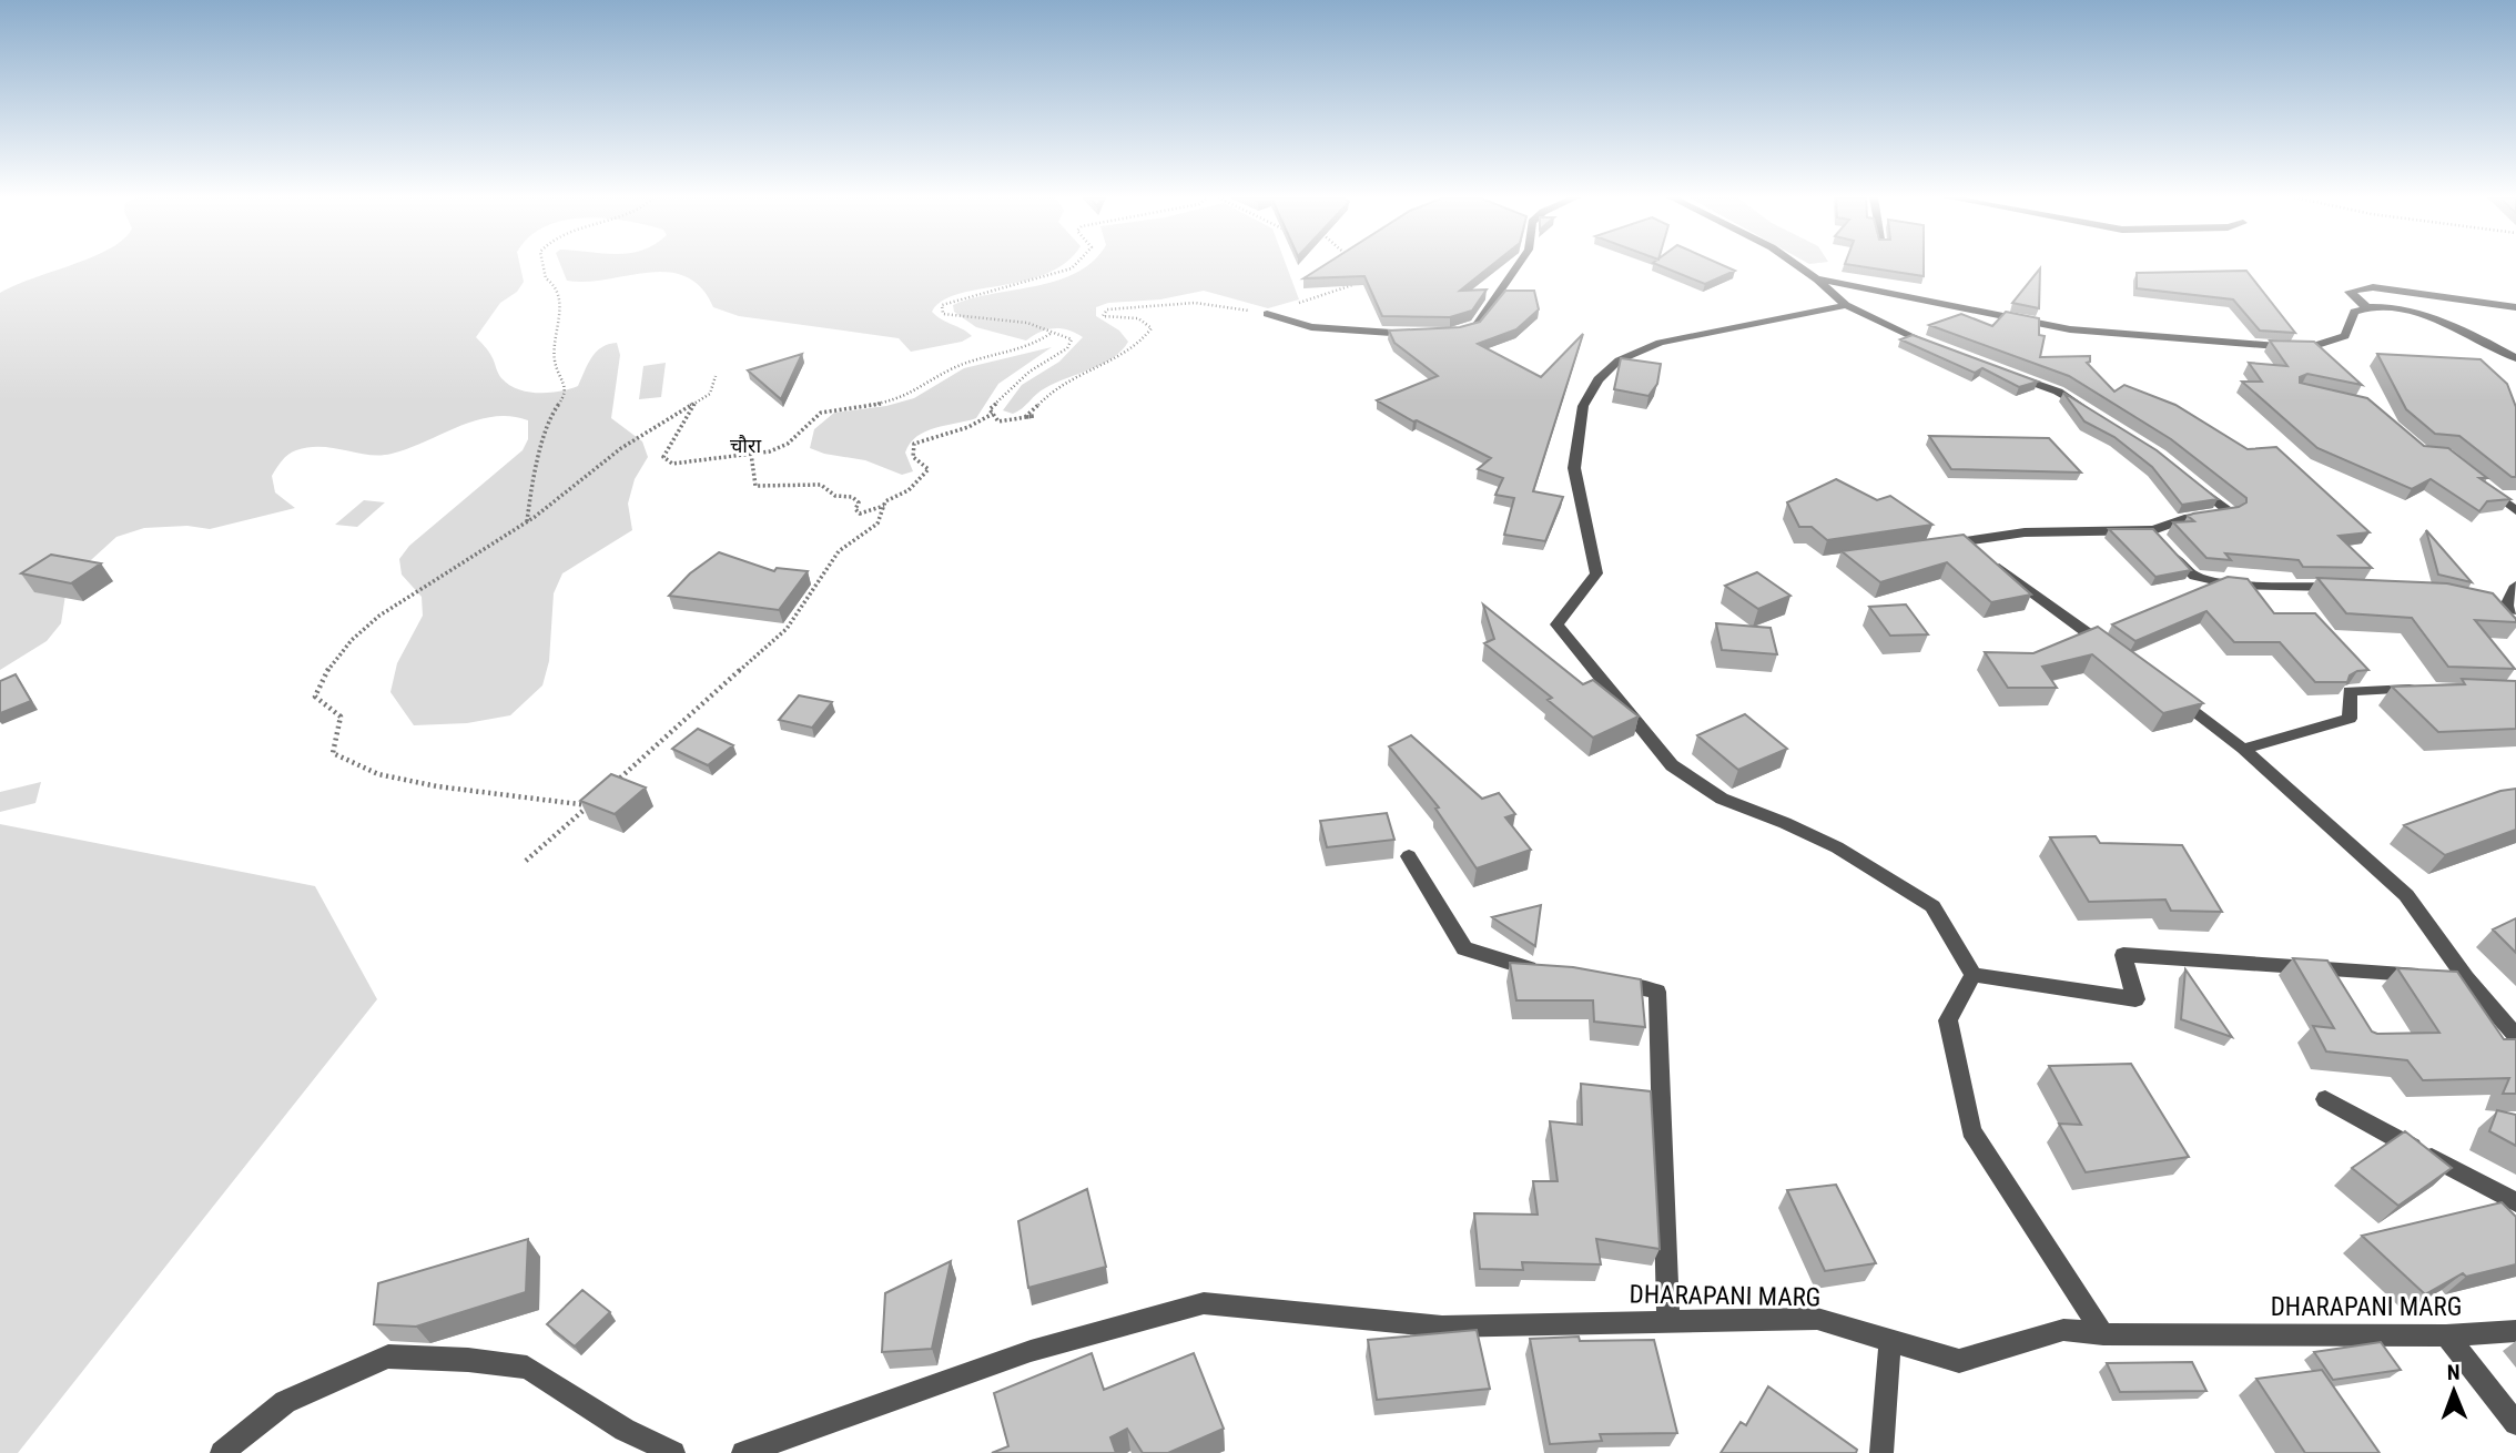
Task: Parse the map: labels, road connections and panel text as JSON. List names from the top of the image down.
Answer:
{
  "streets": {
    "street": ["DHARAPANI MARG"]
  },
  "districts": ["चौरा"],
  "north": "top"
}
